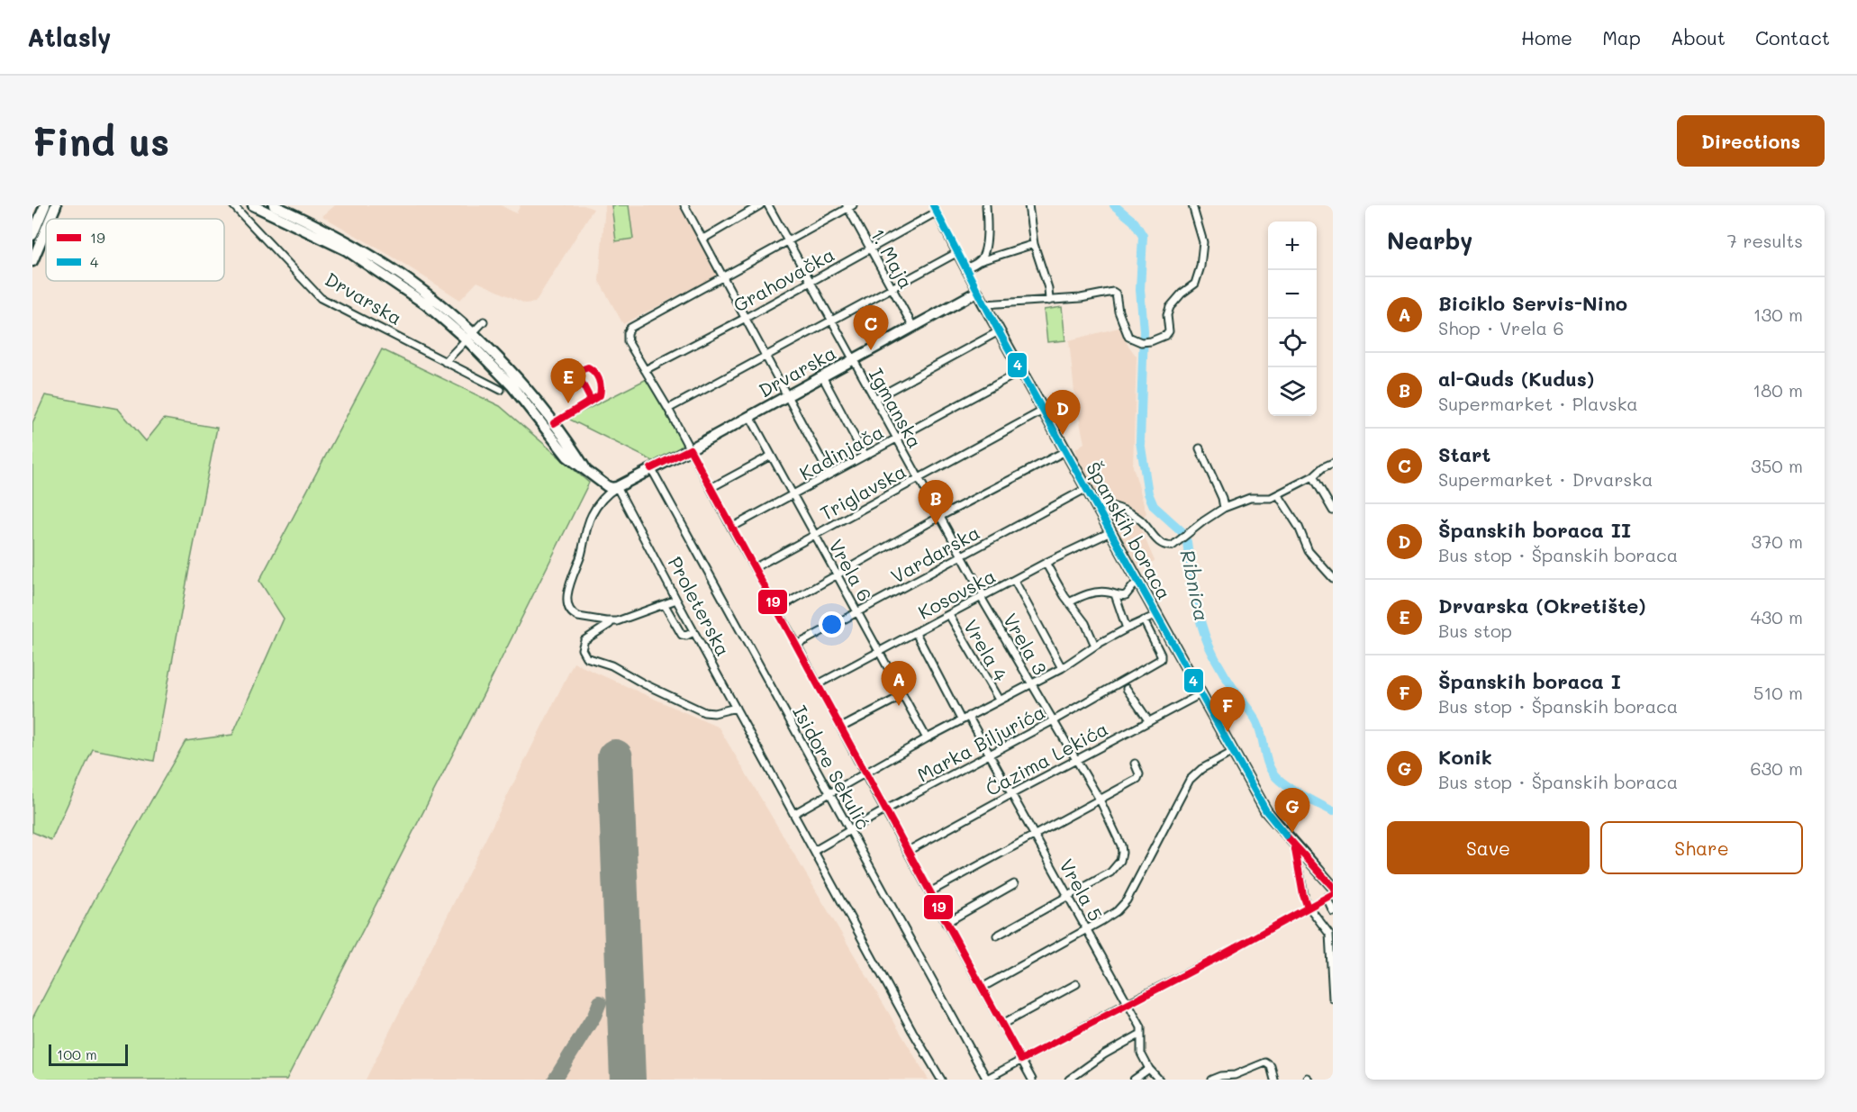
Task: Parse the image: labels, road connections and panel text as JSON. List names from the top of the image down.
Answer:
{
  "streets": {
    "main road": ["Drvarska", "Španskih boraca"],
    "street": [
      "1. Maja",
      "Grahovačka",
      "Igmanska",
      "Kadinjača",
      "Triglavska",
      "Vardarska",
      "Vrela 6",
      "Kosovska",
      "Proleterska",
      "Vrela 3",
      "Vrela 4",
      "Marka Biljurića",
      "Ćazima Lekića",
      "Isidore Sekulić",
      "Vrela 5"
    ]
  },
  "crossings": [
    ["1. Maja", "Grahovačka"],
    ["1. Maja", "Drvarska"],
    ["Grahovačka", "Igmanska"],
    ["Grahovačka", "Španskih boraca"],
    ["Drvarska", "Igmanska"],
    ["Drvarska", "Španskih boraca"],
    ["Drvarska", "Vrela 6"],
    ["Igmanska", "Kadinjača"],
    ["Igmanska", "Triglavska"],
    ["Igmanska", "Vardarska"],
    ["Igmanska", "Kosovska"],
    ["Igmanska", "Vrela 3"],
    ["Kadinjača", "Španskih boraca"],
    ["Kadinjača", "Vrela 6"],
    ["Triglavska", "Španskih boraca"],
    ["Triglavska", "Vrela 6"],
    ["Španskih boraca", "Vardarska"],
    ["Španskih boraca", "Kosovska"],
    ["Španskih boraca", "Ćazima Lekića"],
    ["Vardarska", "Vrela 6"],
    ["Vrela 6", "Kosovska"],
    ["Kosovska", "Vrela 3"],
    ["Kosovska", "Vrela 4"],
    ["Proleterska", "Marka Biljurića"],
    ["Vrela 3", "Marka Biljurića"],
    ["Vrela 3", "Ćazima Lekića"],
    ["Vrela 3", "Vrela 5"],
    ["Marka Biljurića", "Isidore Sekulić"],
    ["Marka Biljurića", "Vrela 5"],
    ["Ćazima Lekića", "Vrela 5"]
  ],
  "water": ["Ribnica"],
  "lines": ["transit line 4", "transit line 19"],
  "legend": ["19", "4"],
  "scale_bar": "100 m",
  "page": {
    "header": "Atlasly",
    "nav": [
      "Home",
      "Map",
      "About",
      "Contact"
    ],
    "buttons": [
      "Directions",
      ["Save", "Share"]
    ],
    "title": "Find us",
    "heading": ["Nearby", "7 results"],
    "map_buttons": ["+", "−"],
    "list": [
      {
        "mark": "A",
        "name": "Biciklo Servis-Nino",
        "note": "Shop · Vrela 6",
        "value": "130 m"
      },
      {
        "mark": "B",
        "name": "al-Quds (Kudus)",
        "note": "Supermarket · Plavska",
        "value": "180 m"
      },
      {
        "mark": "C",
        "name": "Start",
        "note": "Supermarket · Drvarska",
        "value": "350 m"
      },
      {
        "mark": "D",
        "name": "Španskih boraca II",
        "note": "Bus stop · Španskih boraca",
        "value": "370 m"
      },
      {
        "mark": "E",
        "name": "Drvarska (Okretište)",
        "note": "Bus stop",
        "value": "430 m"
      },
      {
        "mark": "F",
        "name": "Španskih boraca I",
        "note": "Bus stop · Španskih boraca",
        "value": "510 m"
      },
      {
        "mark": "G",
        "name": "Konik",
        "note": "Bus stop · Španskih boraca",
        "value": "630 m"
      }
    ],
    "pins": [
      "C",
      "E",
      "D",
      "B",
      "A",
      "F",
      "G"
    ],
    "scale": "100 m"
  }
}
